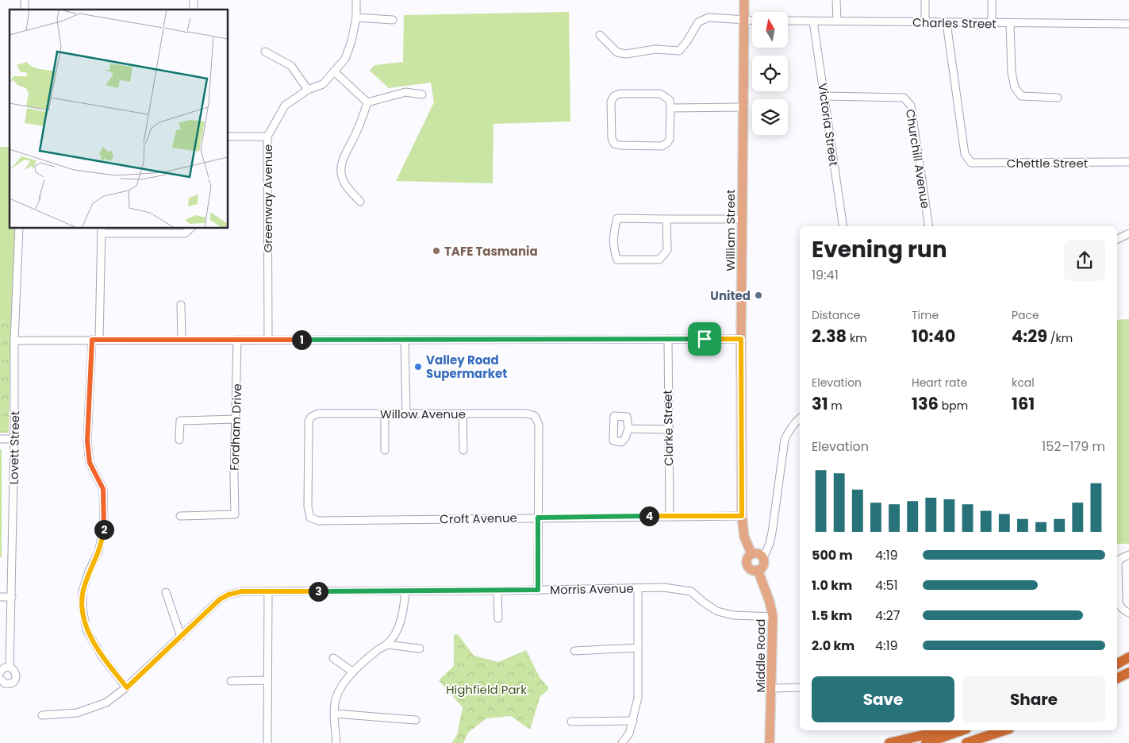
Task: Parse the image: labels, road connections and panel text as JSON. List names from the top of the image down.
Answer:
{
  "streets": {
    "main road": ["William Street", "Middle Road"],
    "street": [
      "Charles Street",
      "Victoria Street",
      "Churchill Avenue",
      "Chettle Street",
      "Greenway Avenue",
      "Willow Avenue",
      "Fordham Drive",
      "Clarke Street",
      "Lovett Street",
      "Croft Avenue",
      "Morris Avenue"
    ]
  },
  "crossings": [
    ["Charles Street", "Victoria Street"],
    ["Charles Street", "Chettle Street"],
    ["Victoria Street", "Churchill Avenue"],
    ["William Street", "Croft Avenue"],
    ["William Street", "Middle Road"],
    ["Willow Avenue", "Croft Avenue"],
    ["Clarke Street", "Croft Avenue"],
    ["Morris Avenue", "Middle Road"]
  ],
  "parks": ["Highfield Park"],
  "places": ["TAFE Tasmania", "United", "Valley Road Supermarket"],
  "north": "top",
  "page": {
    "heading": ["Evening run", "19:41"],
    "stats": [
      ["Distance", "2.38 km"],
      ["Time", "10:40"],
      ["Pace", "4:29 /km"],
      ["Elevation", "31 m"],
      ["Heart rate", "136 bpm"],
      ["kcal", "161"]
    ],
    "pins": [
      "1",
      "4",
      "2",
      "3"
    ],
    "chart": ["Elevation", "152–179 m"],
    "list": [
      {
        "name": "500 m",
        "note": "4:19"
      },
      {
        "name": "1.0 km",
        "note": "4:51"
      },
      {
        "name": "1.5 km",
        "note": "4:27"
      },
      {
        "name": "2.0 km",
        "note": "4:19"
      }
    ],
    "buttons": ["Save", "Share"]
  }
}
